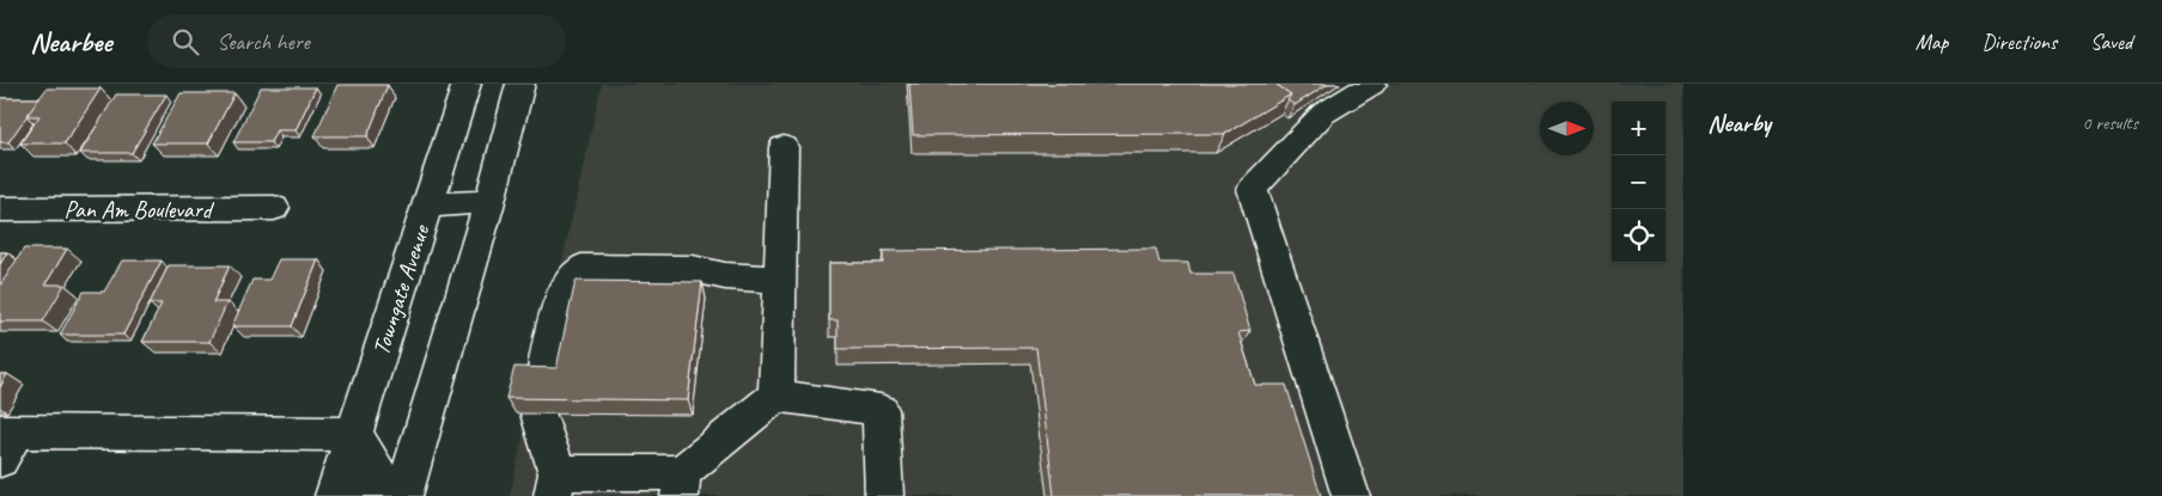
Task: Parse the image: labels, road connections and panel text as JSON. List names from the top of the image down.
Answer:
{
  "streets": {
    "main road": ["Pan Am Boulevard", "Towngate Avenue"]
  },
  "north": "right",
  "page": {
    "header": "Nearbee",
    "search": "Search here",
    "nav": ["Map", "Directions", "Saved"],
    "heading": ["Nearby", "0 results"],
    "map_buttons": ["+", "−"]
  }
}
